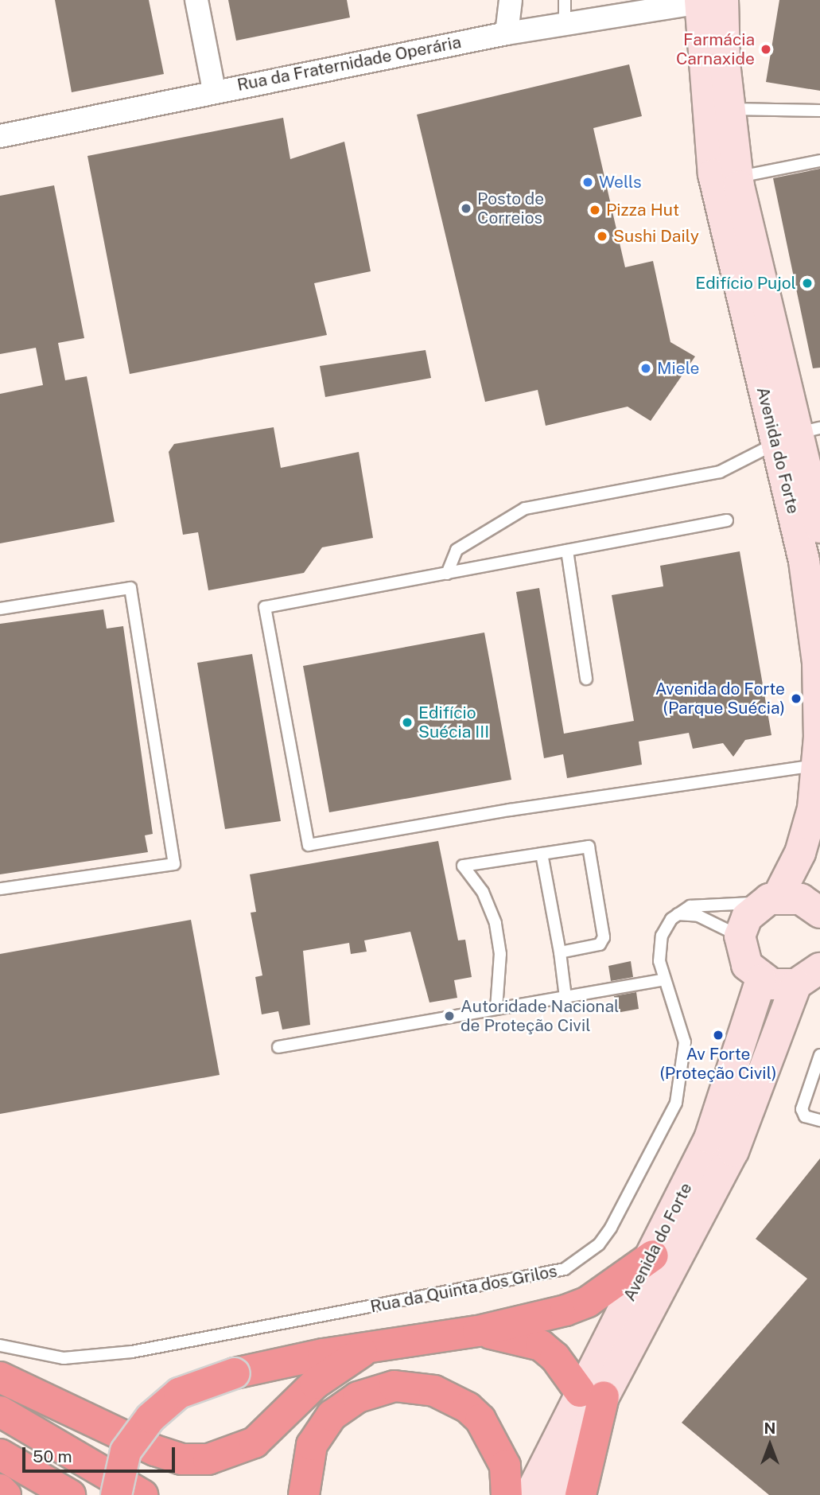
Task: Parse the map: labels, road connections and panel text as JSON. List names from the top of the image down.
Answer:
{
  "streets": {
    "street": ["Rua da Fraternidade Operária", "Avenida do Forte"],
    "lane": ["Rua da Quinta dos Grilos"]
  },
  "crossings": [
    ["Rua da Fraternidade Operária", "Avenida do Forte"]
  ],
  "places": [
    "Farmácia Carnaxide",
    "Wells",
    "Posto de Correios",
    "Pizza Hut",
    "Sushi Daily",
    "Edifício Pujol",
    "Miele",
    "Avenida do Forte (Parque Suécia)",
    "Edifício Suécia III",
    "Autoridade Nacional de Proteção Civil",
    "Av Forte (Proteção Civil)"
  ],
  "scale_bar": "50 m",
  "north": "top"
}
